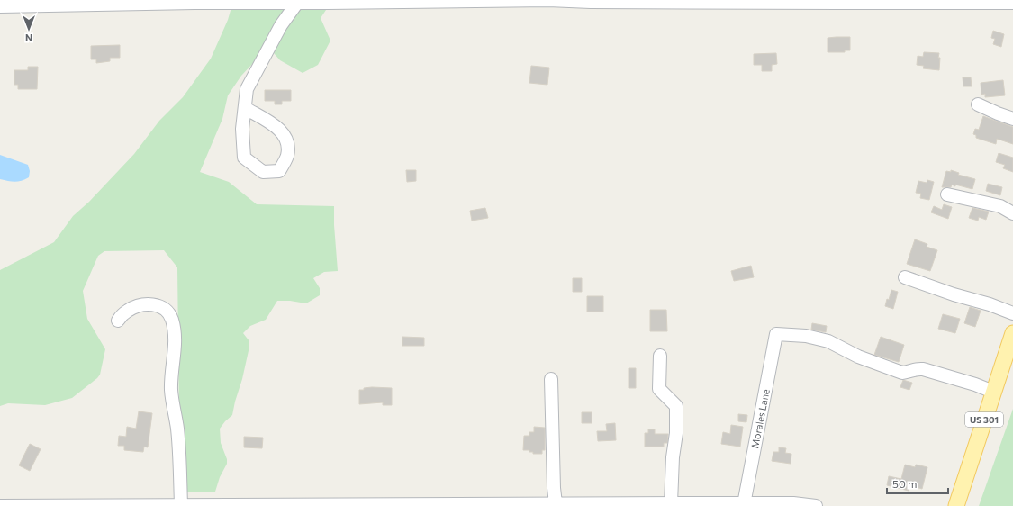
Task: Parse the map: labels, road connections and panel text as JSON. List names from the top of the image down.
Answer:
{
  "streets": {
    "main road": ["US 301"],
    "street": ["Morales Lane"]
  },
  "crossings": [
    ["Morales Lane", "US 301"]
  ],
  "scale_bar": "50 m",
  "north": "bottom"
}
